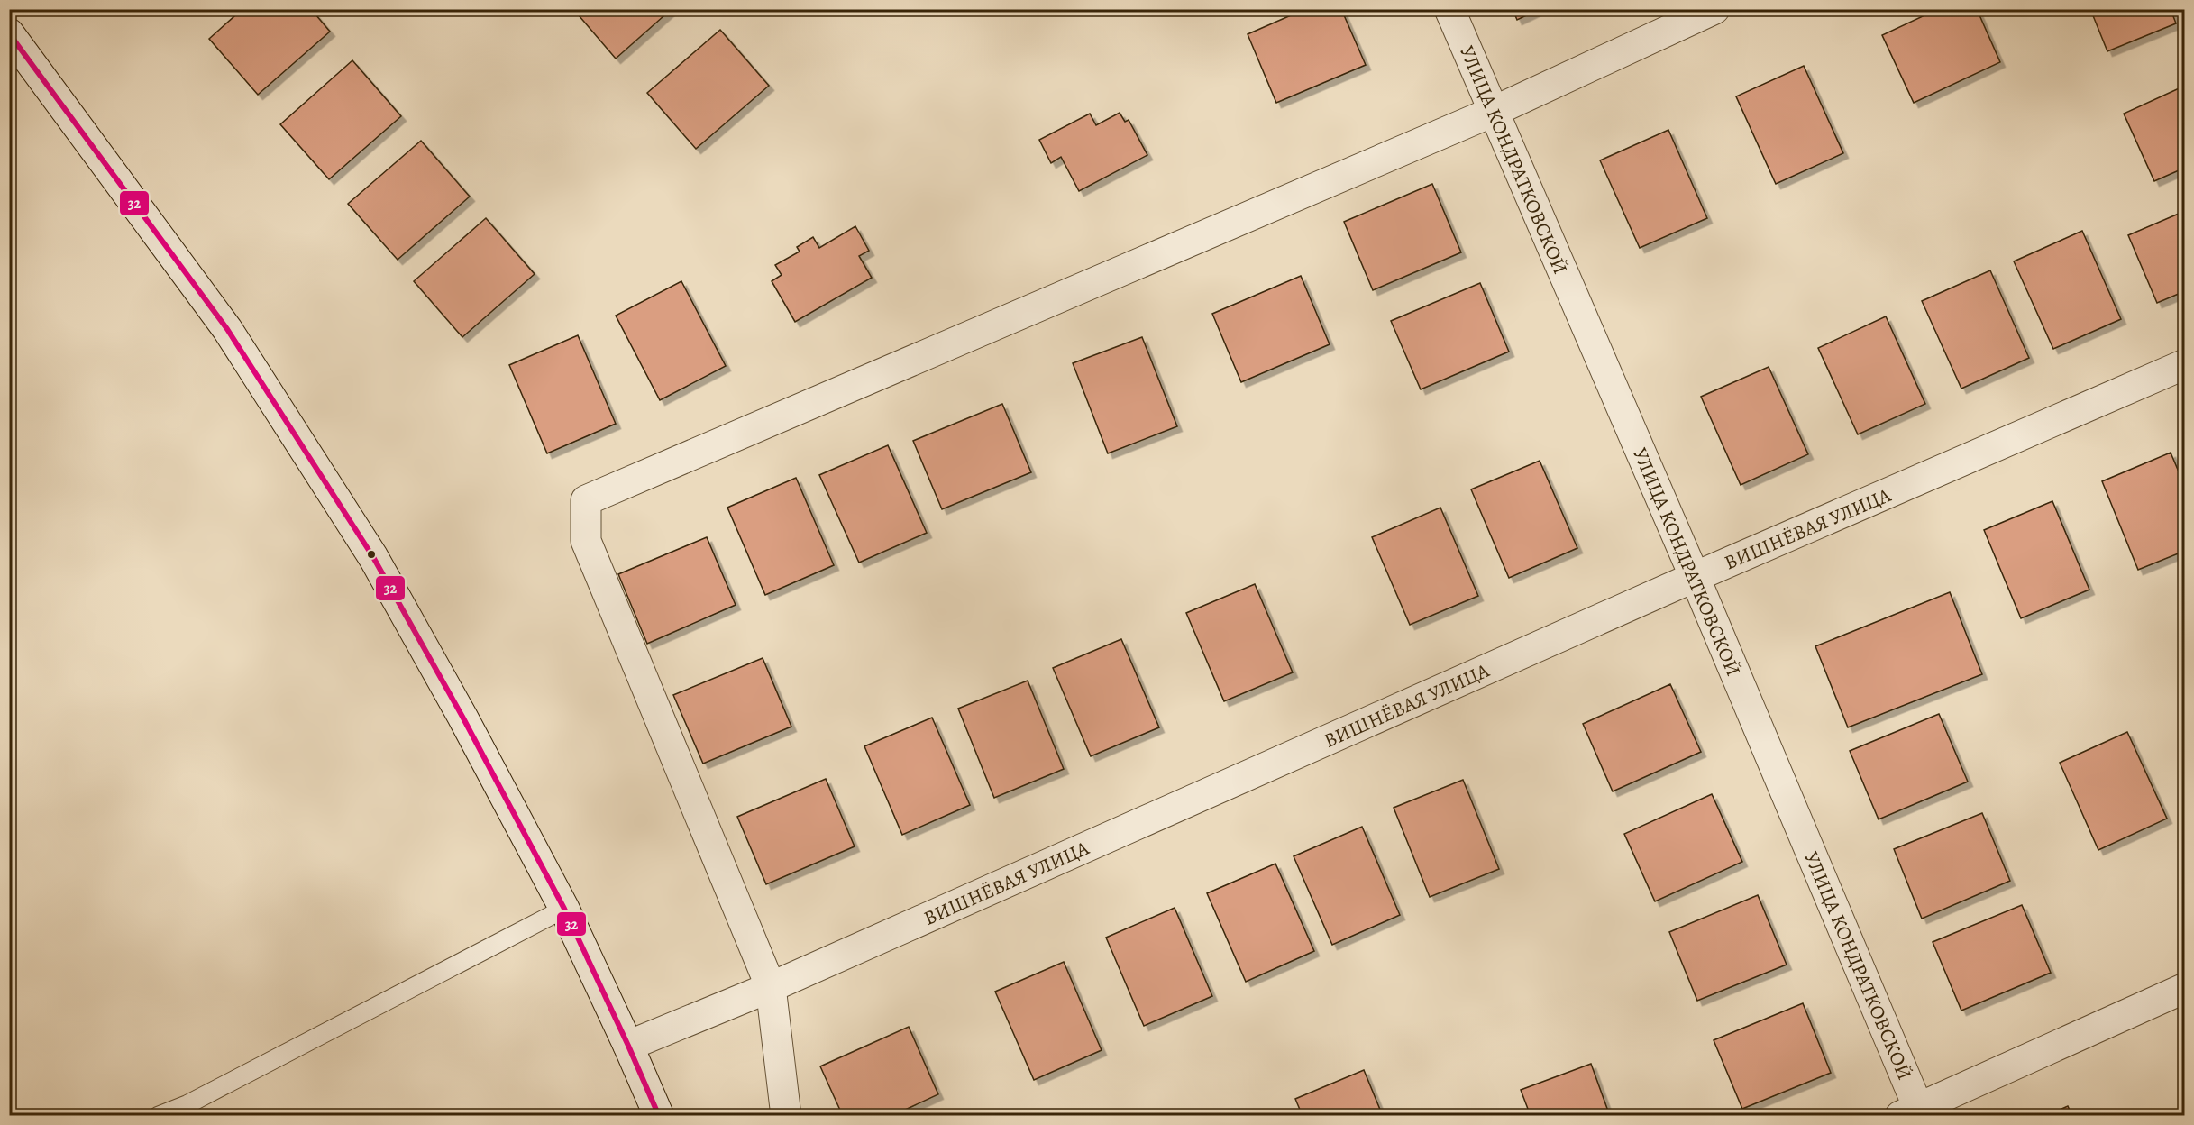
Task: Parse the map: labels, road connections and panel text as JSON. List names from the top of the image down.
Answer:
{
  "streets": {
    "street": ["УЛИЦА КОНДРАТКОВСКОЙ", "ВИШНЁВАЯ УЛИЦА"]
  },
  "crossings": [
    ["УЛИЦА КОНДРАТКОВСКОЙ", "ВИШНЁВАЯ УЛИЦА"]
  ],
  "lines": ["transit line 32"]
}
